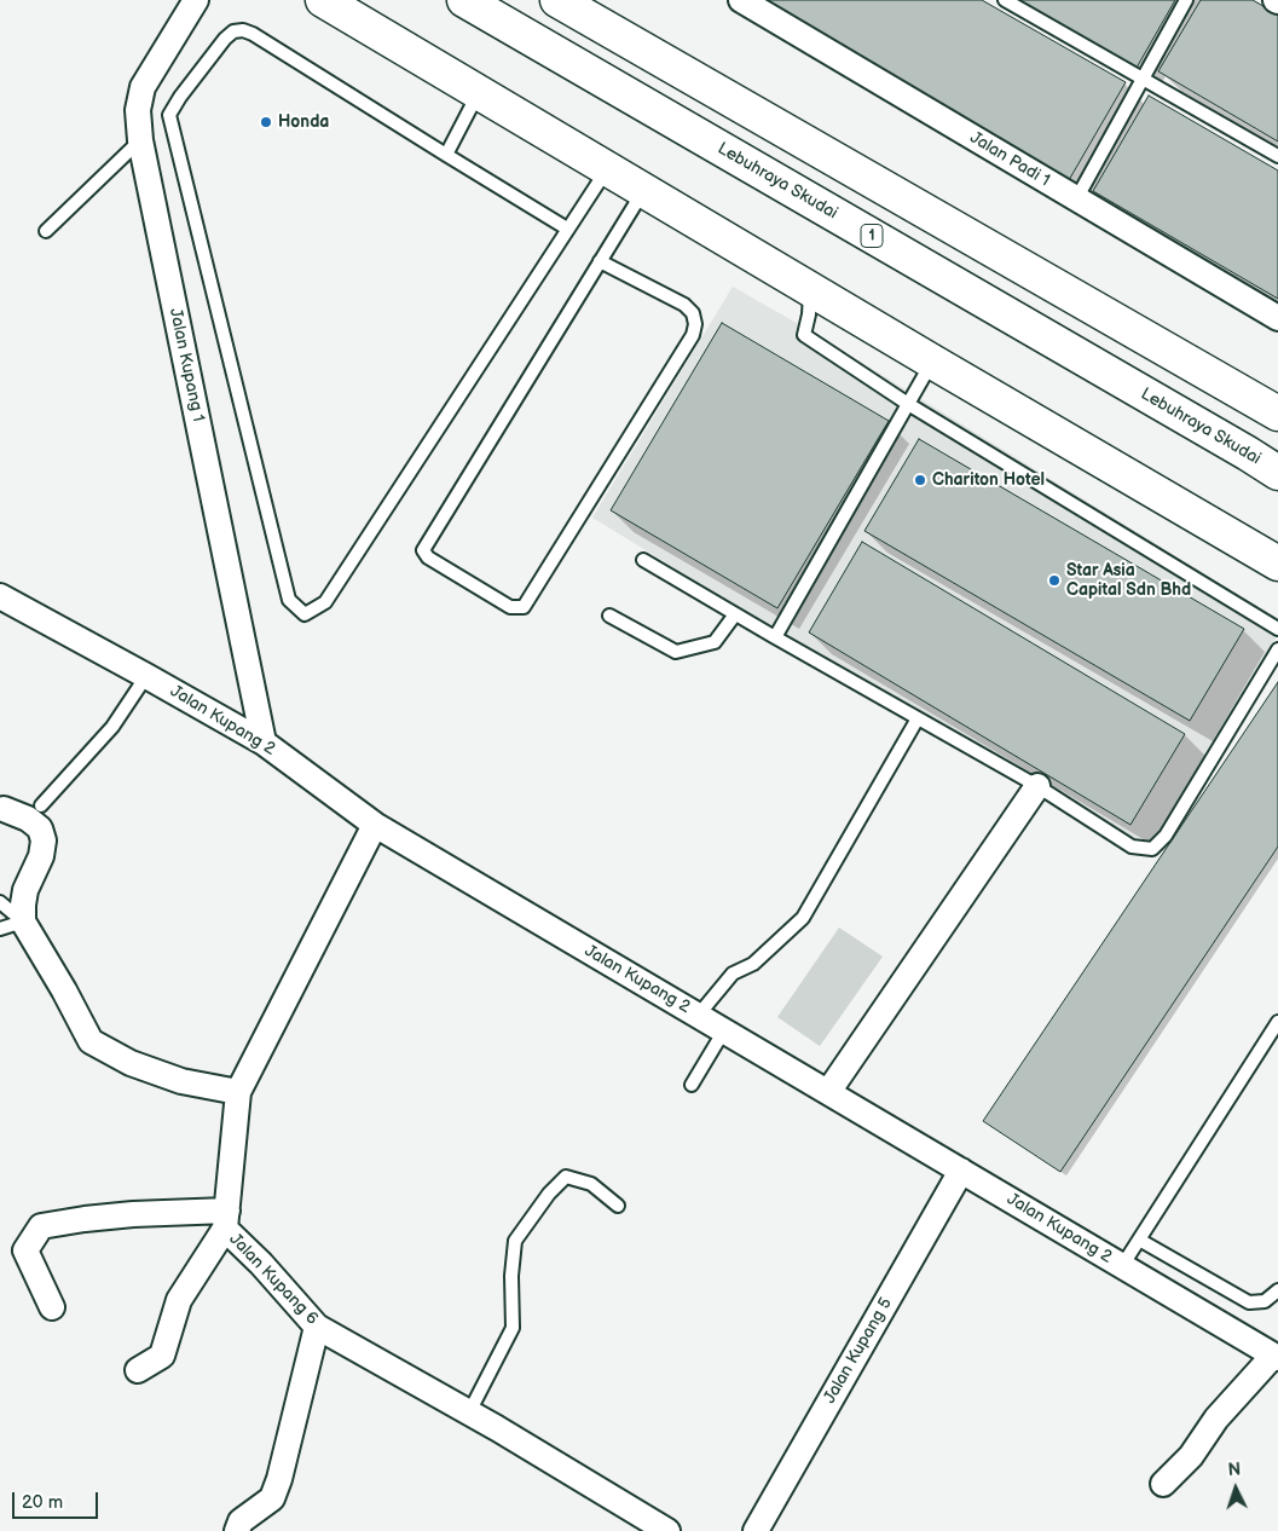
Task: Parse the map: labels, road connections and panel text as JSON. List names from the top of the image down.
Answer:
{
  "streets": {
    "main road": ["Lebuhraya Skudai", "1"],
    "street": [
      "Jalan Padi 1",
      "Jalan Kupang 1",
      "Jalan Kupang 2",
      "Jalan Kupang 6",
      "Jalan Kupang 5"
    ]
  },
  "crossings": [
    ["Jalan Kupang 1", "Jalan Kupang 2"],
    ["Jalan Kupang 2", "Jalan Kupang 6"],
    ["Jalan Kupang 2", "Jalan Kupang 5"]
  ],
  "places": ["Honda", "Chariton Hotel", "Star Asia Capital Sdn Bhd"],
  "scale_bar": "20 m",
  "north": "top"
}
